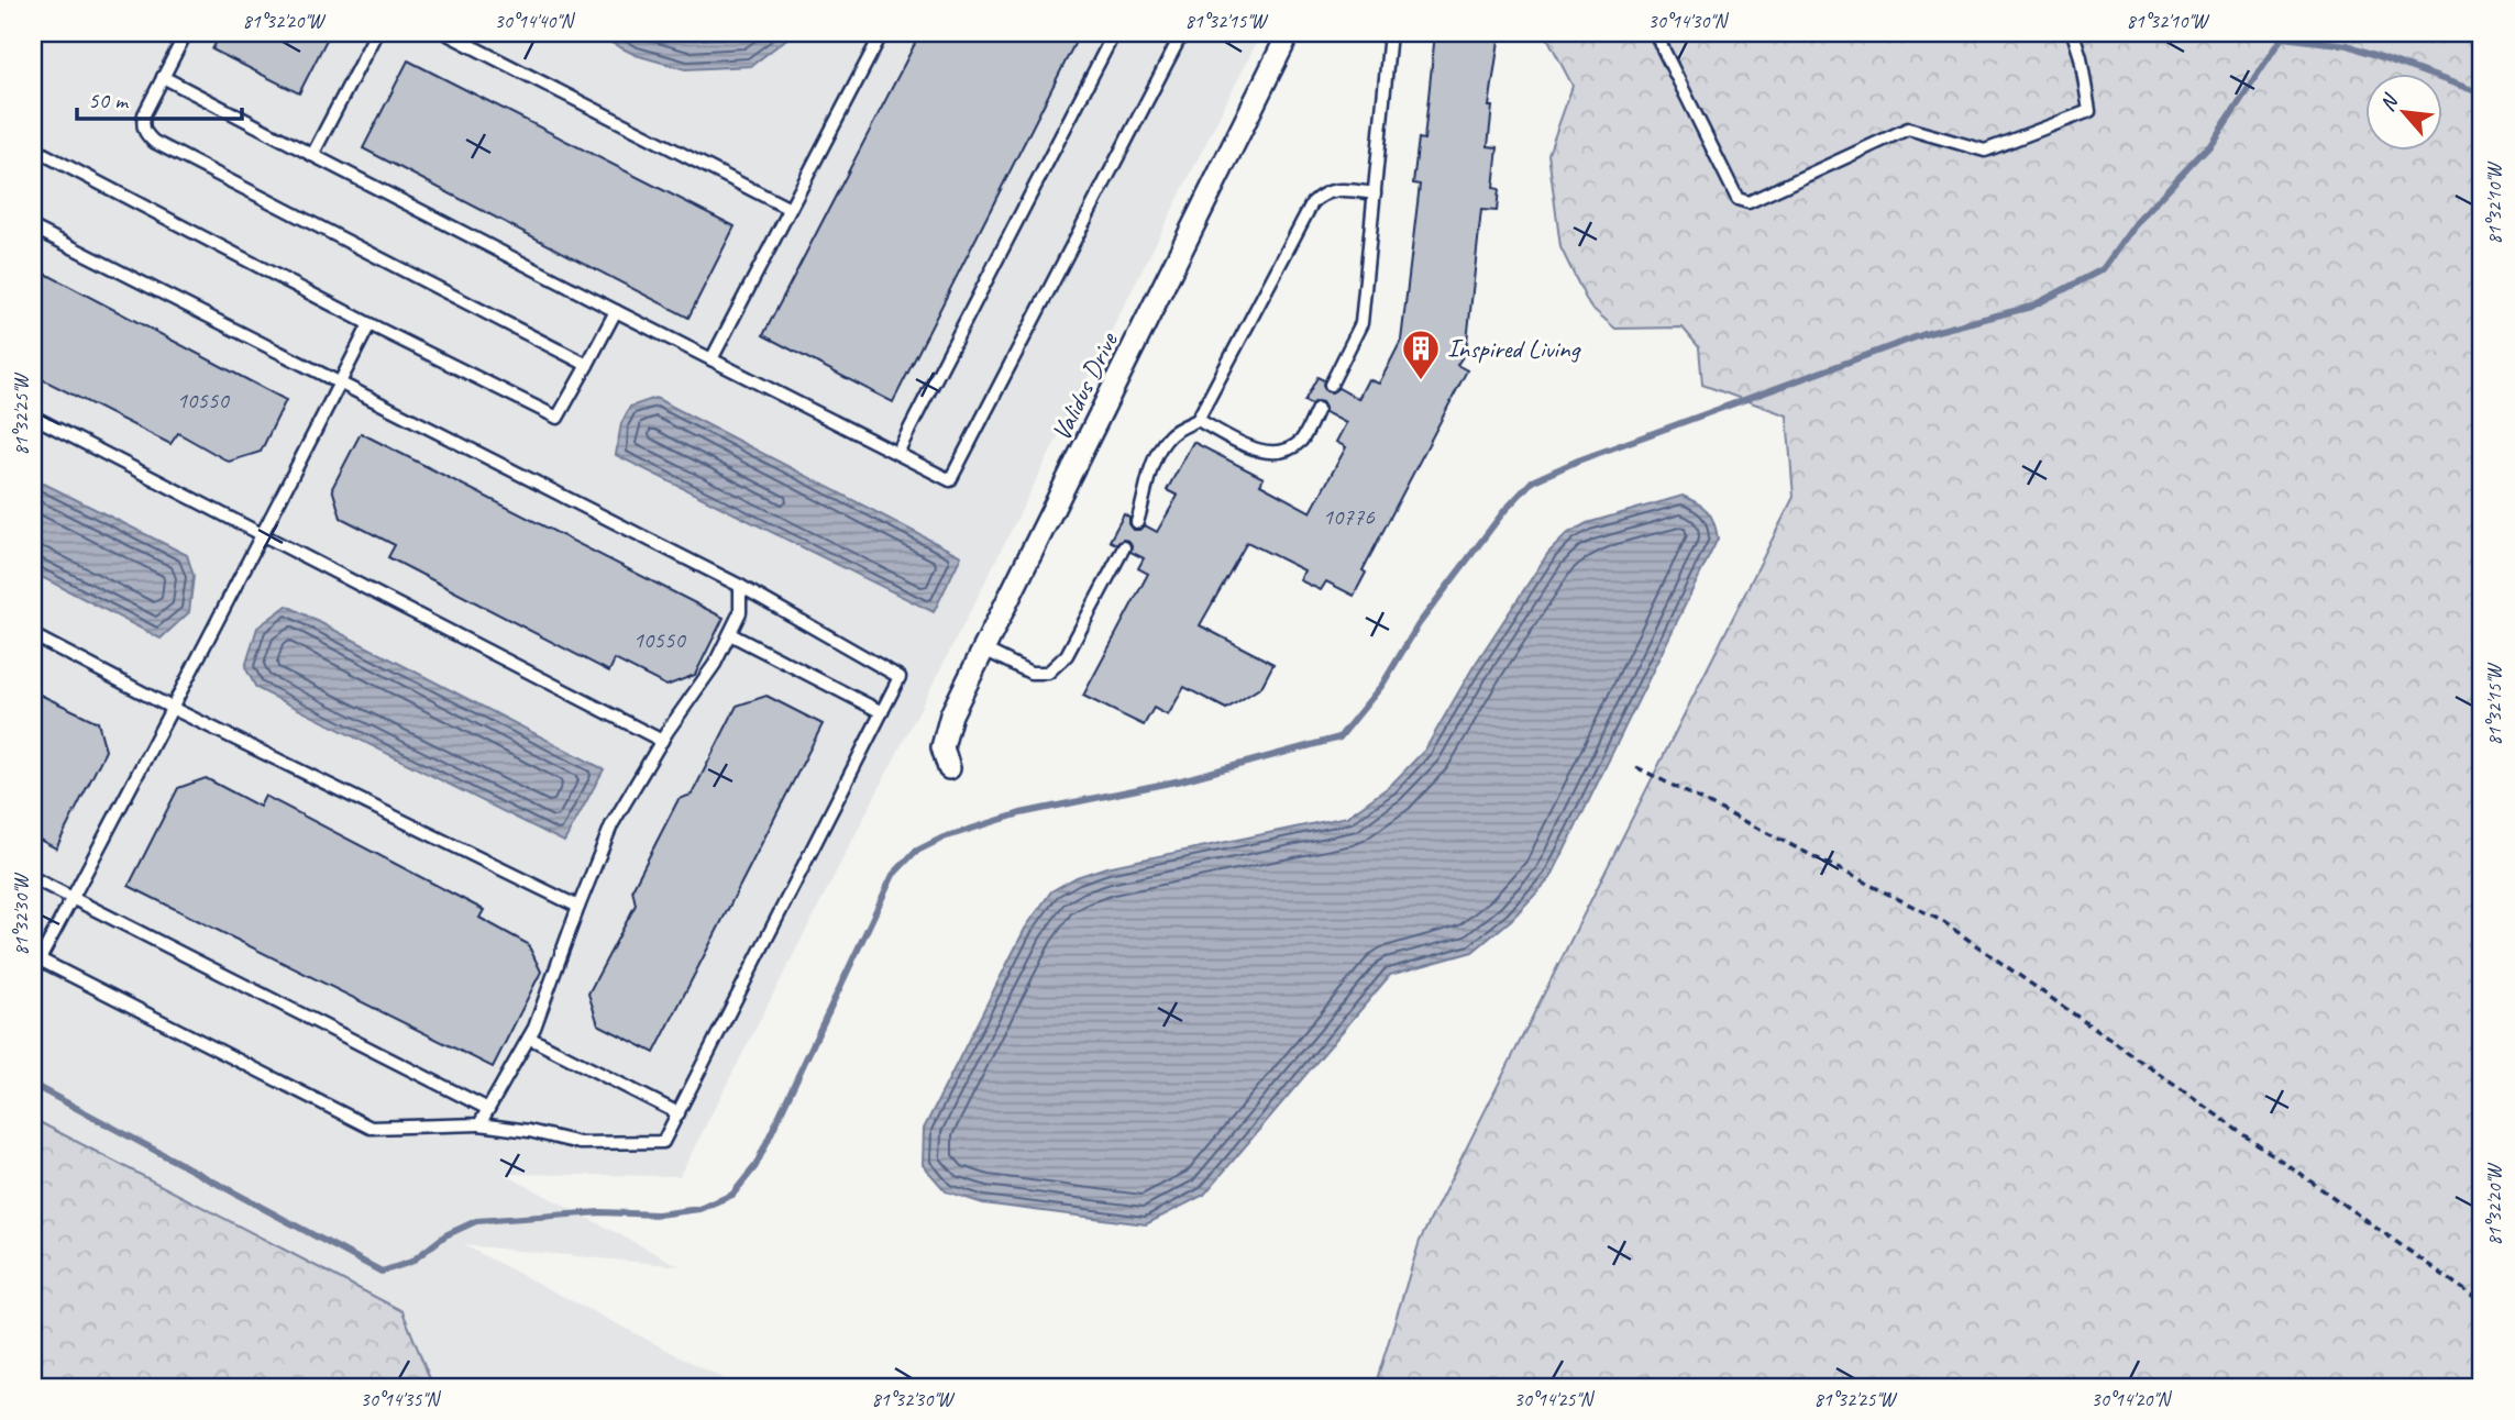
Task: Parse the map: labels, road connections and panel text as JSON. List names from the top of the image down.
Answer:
{
  "streets": {
    "street": ["Validus Drive"]
  },
  "places": {
    "building": ["Inspired Living"]
  },
  "house_numbers": ["10550", "10776", "10550"],
  "scale_bar": "50 m",
  "north": "top left",
  "coordinates": [
    "81°32'20\"W",
    "30°14'40\"N",
    "81°32'15\"W",
    "30°14'30\"N",
    "81°32'10\"W",
    "81°32'25\"W",
    "81°32'30\"W",
    "30°14'35\"N",
    "30°14'25\"N",
    "30°14'20\"N"
  ]
}
